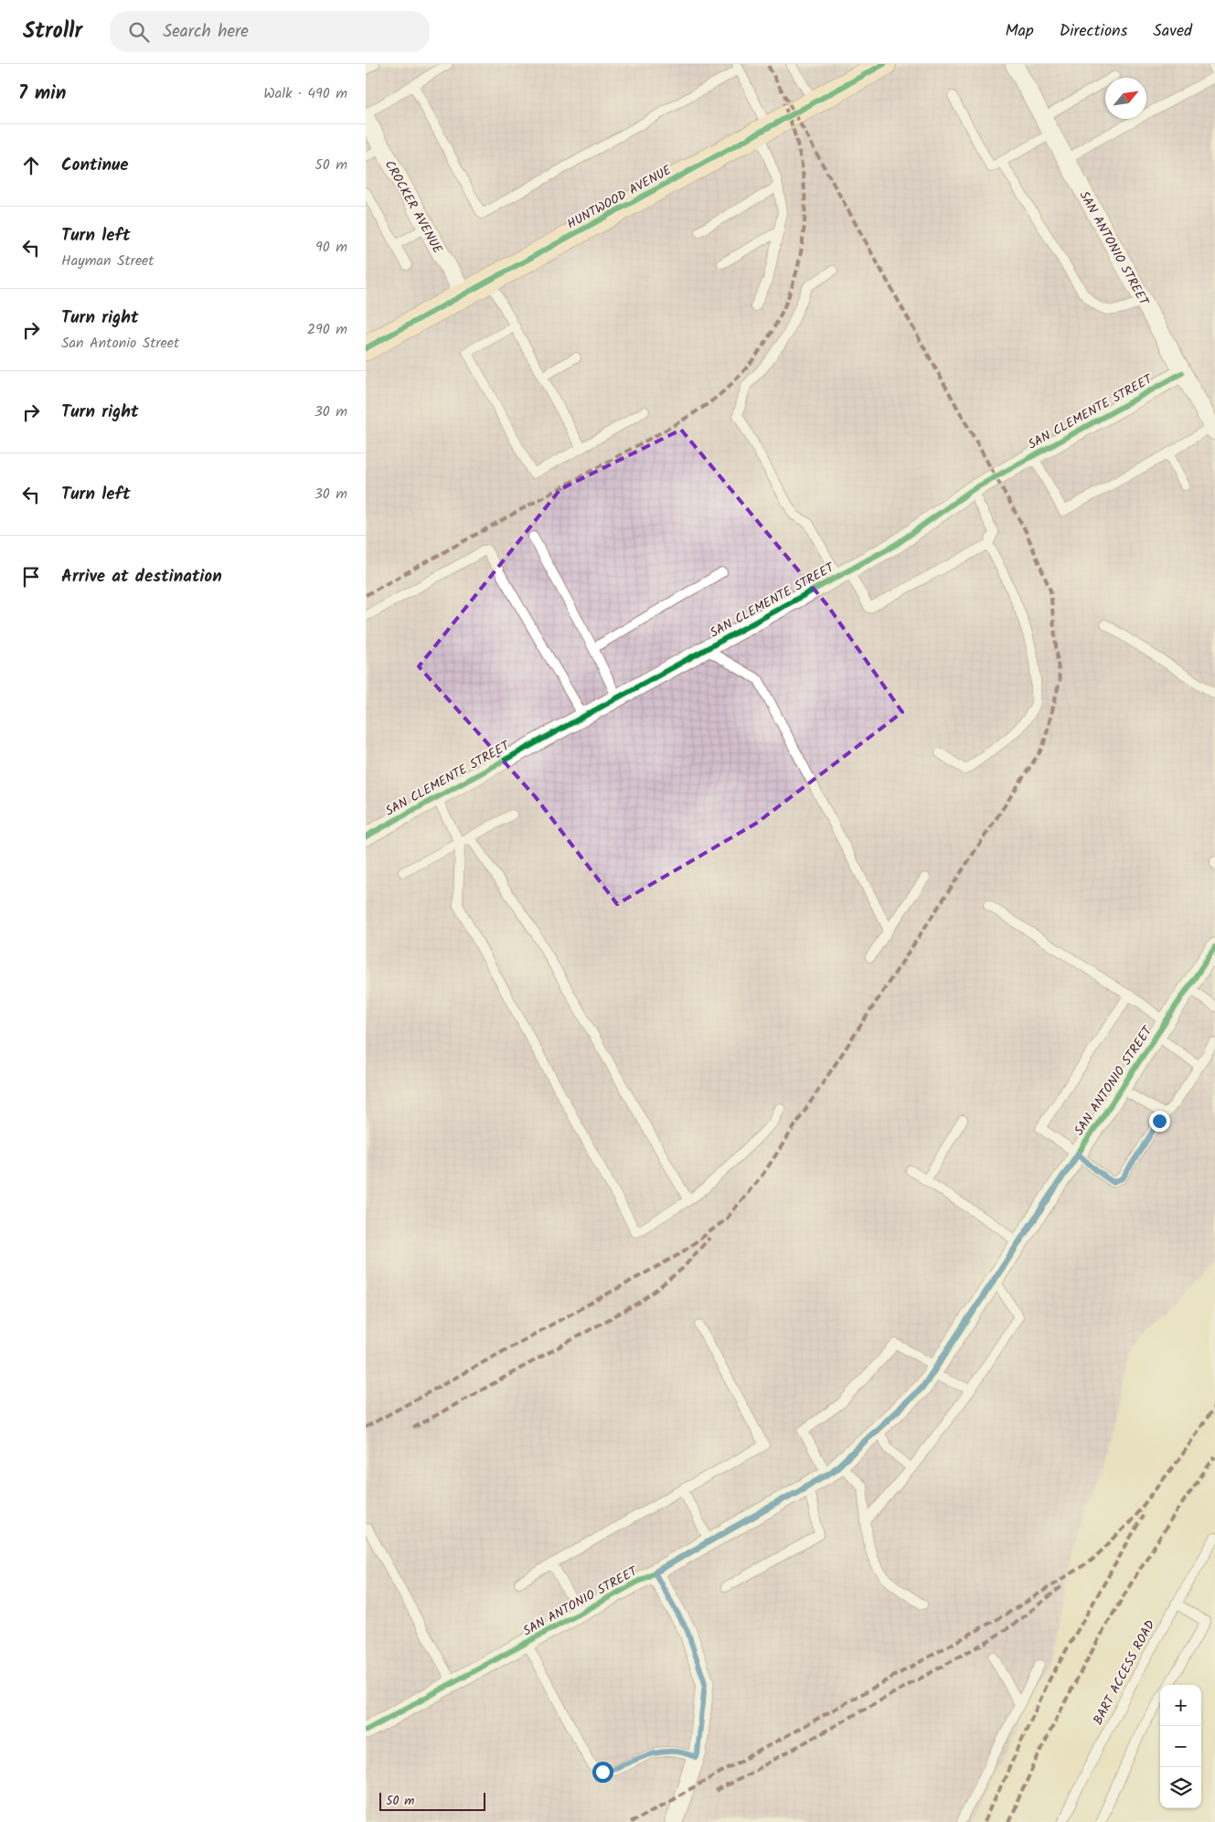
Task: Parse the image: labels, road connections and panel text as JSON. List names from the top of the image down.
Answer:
{
  "streets": {
    "street": [
      "HUNTWOOD AVENUE",
      "CROCKER AVENUE",
      "SAN ANTONIO STREET",
      "SAN CLEMENTE STREET"
    ],
    "lane": ["BART ACCESS ROAD"]
  },
  "crossings": [
    ["HUNTWOOD AVENUE", "CROCKER AVENUE"],
    ["SAN ANTONIO STREET", "SAN CLEMENTE STREET"]
  ],
  "scale_bar": "50 m",
  "north": "top right",
  "page": {
    "header": "Strollr",
    "search": "Search here",
    "nav": ["Map", "Directions", "Saved"],
    "heading": ["7 min", "Walk · 490 m"],
    "list": [
      ["Continue", "50 m"],
      ["Turn left", "Hayman Street", "90 m"],
      ["Turn right", "San Antonio Street", "290 m"],
      ["Turn right", "30 m"],
      ["Turn left", "30 m"],
      "Arrive at destination"
    ],
    "map_buttons": ["+", "−"],
    "scale": "50 m"
  }
}
